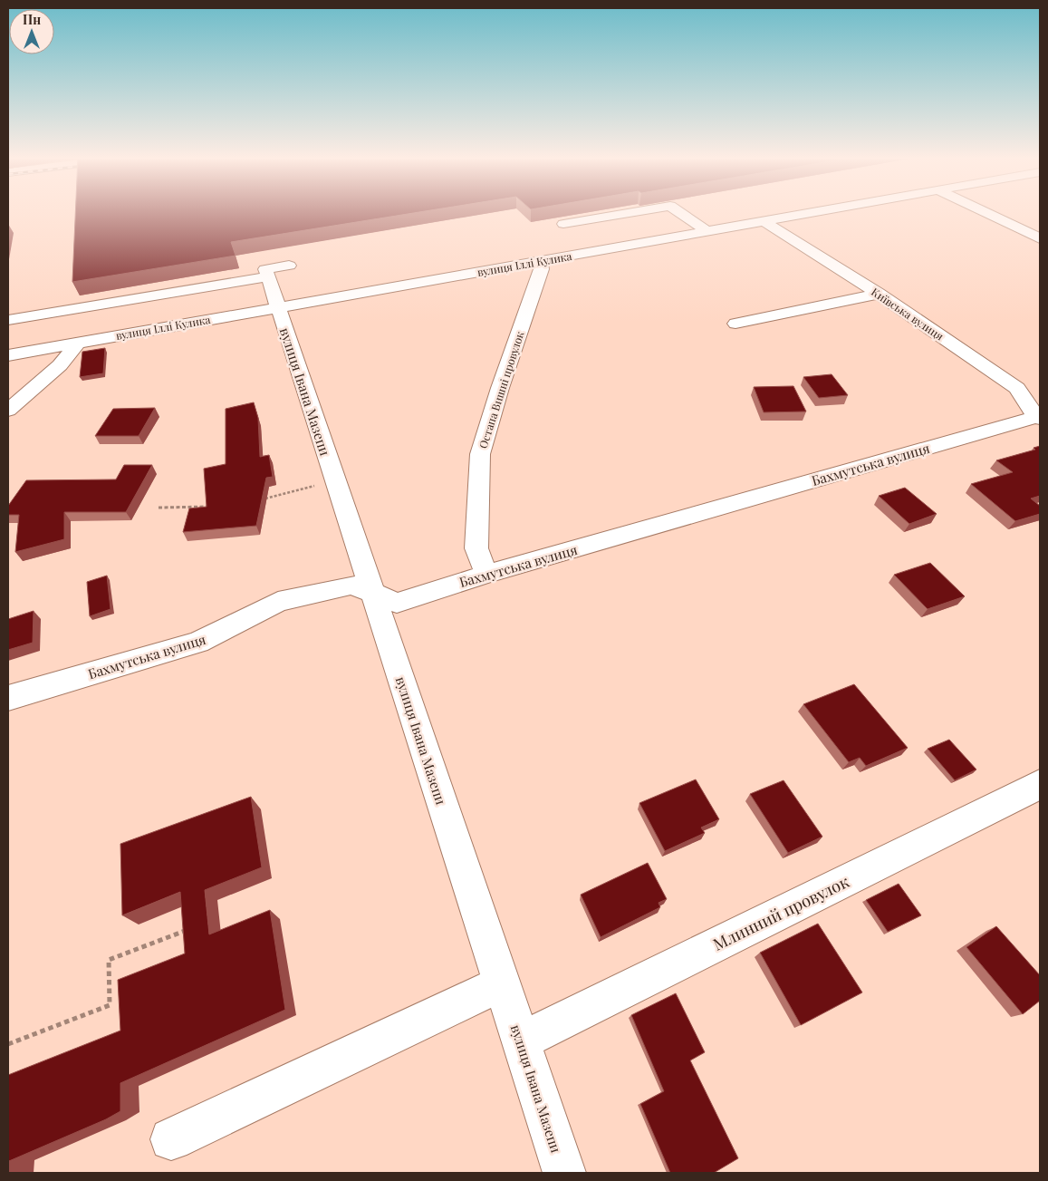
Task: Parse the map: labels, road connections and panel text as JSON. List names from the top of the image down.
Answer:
{
  "streets": {
    "street": [
      "вулиця Іллі Кулика",
      "Київська вулиця",
      "Остапа Вишні провулок",
      "вулиця Івана Мазепи",
      "Бахмутська вулиця",
      "Млинний провулок"
    ]
  },
  "crossings": [
    ["вулиця Іллі Кулика", "Київська вулиця"],
    ["вулиця Іллі Кулика", "Остапа Вишні провулок"],
    ["вулиця Іллі Кулика", "вулиця Івана Мазепи"],
    ["Київська вулиця", "Бахмутська вулиця"],
    ["Остапа Вишні провулок", "Бахмутська вулиця"],
    ["вулиця Івана Мазепи", "Бахмутська вулиця"],
    ["вулиця Івана Мазепи", "Млинний провулок"]
  ],
  "north": "top"
}
